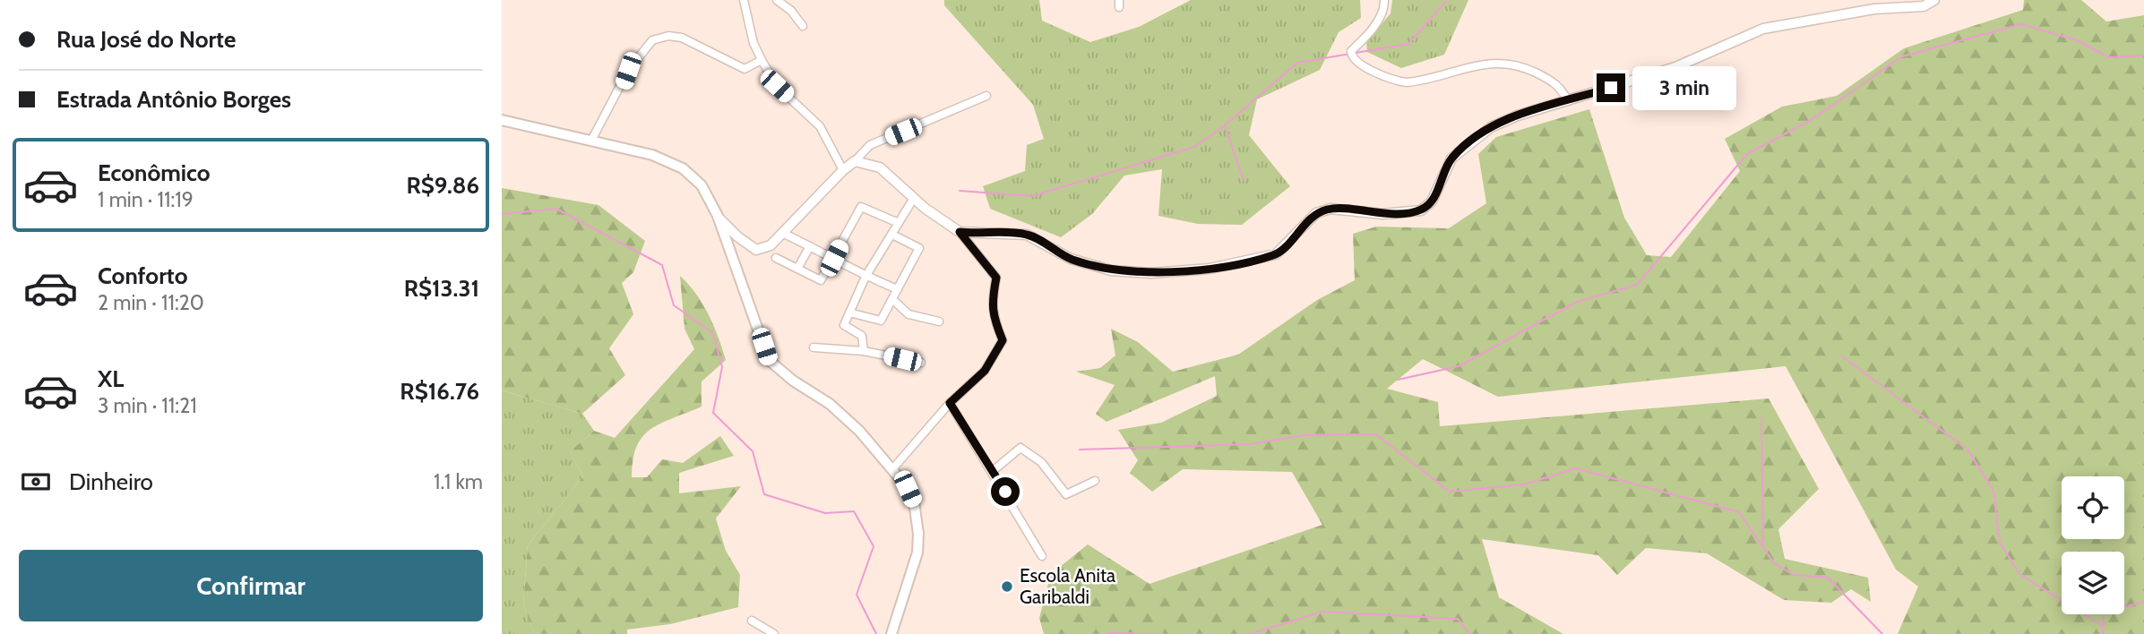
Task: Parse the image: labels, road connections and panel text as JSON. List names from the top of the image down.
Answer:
{
  "places": ["Escola Anita Garibaldi"],
  "page": {
    "banner": ["Rua José do Norte", "Estrada Antônio Borges"],
    "bubble": "3 min",
    "list": [
      {
        "name": "Econômico",
        "note": "1 min · 11:19",
        "value": "R$9.86"
      },
      {
        "name": "Conforto",
        "note": "2 min · 11:20",
        "value": "R$13.31"
      },
      {
        "name": "XL",
        "note": "3 min · 11:21",
        "value": "R$16.76"
      }
    ],
    "pay": ["Dinheiro", "1.1 km"],
    "buttons": "Confirmar"
  }
}
